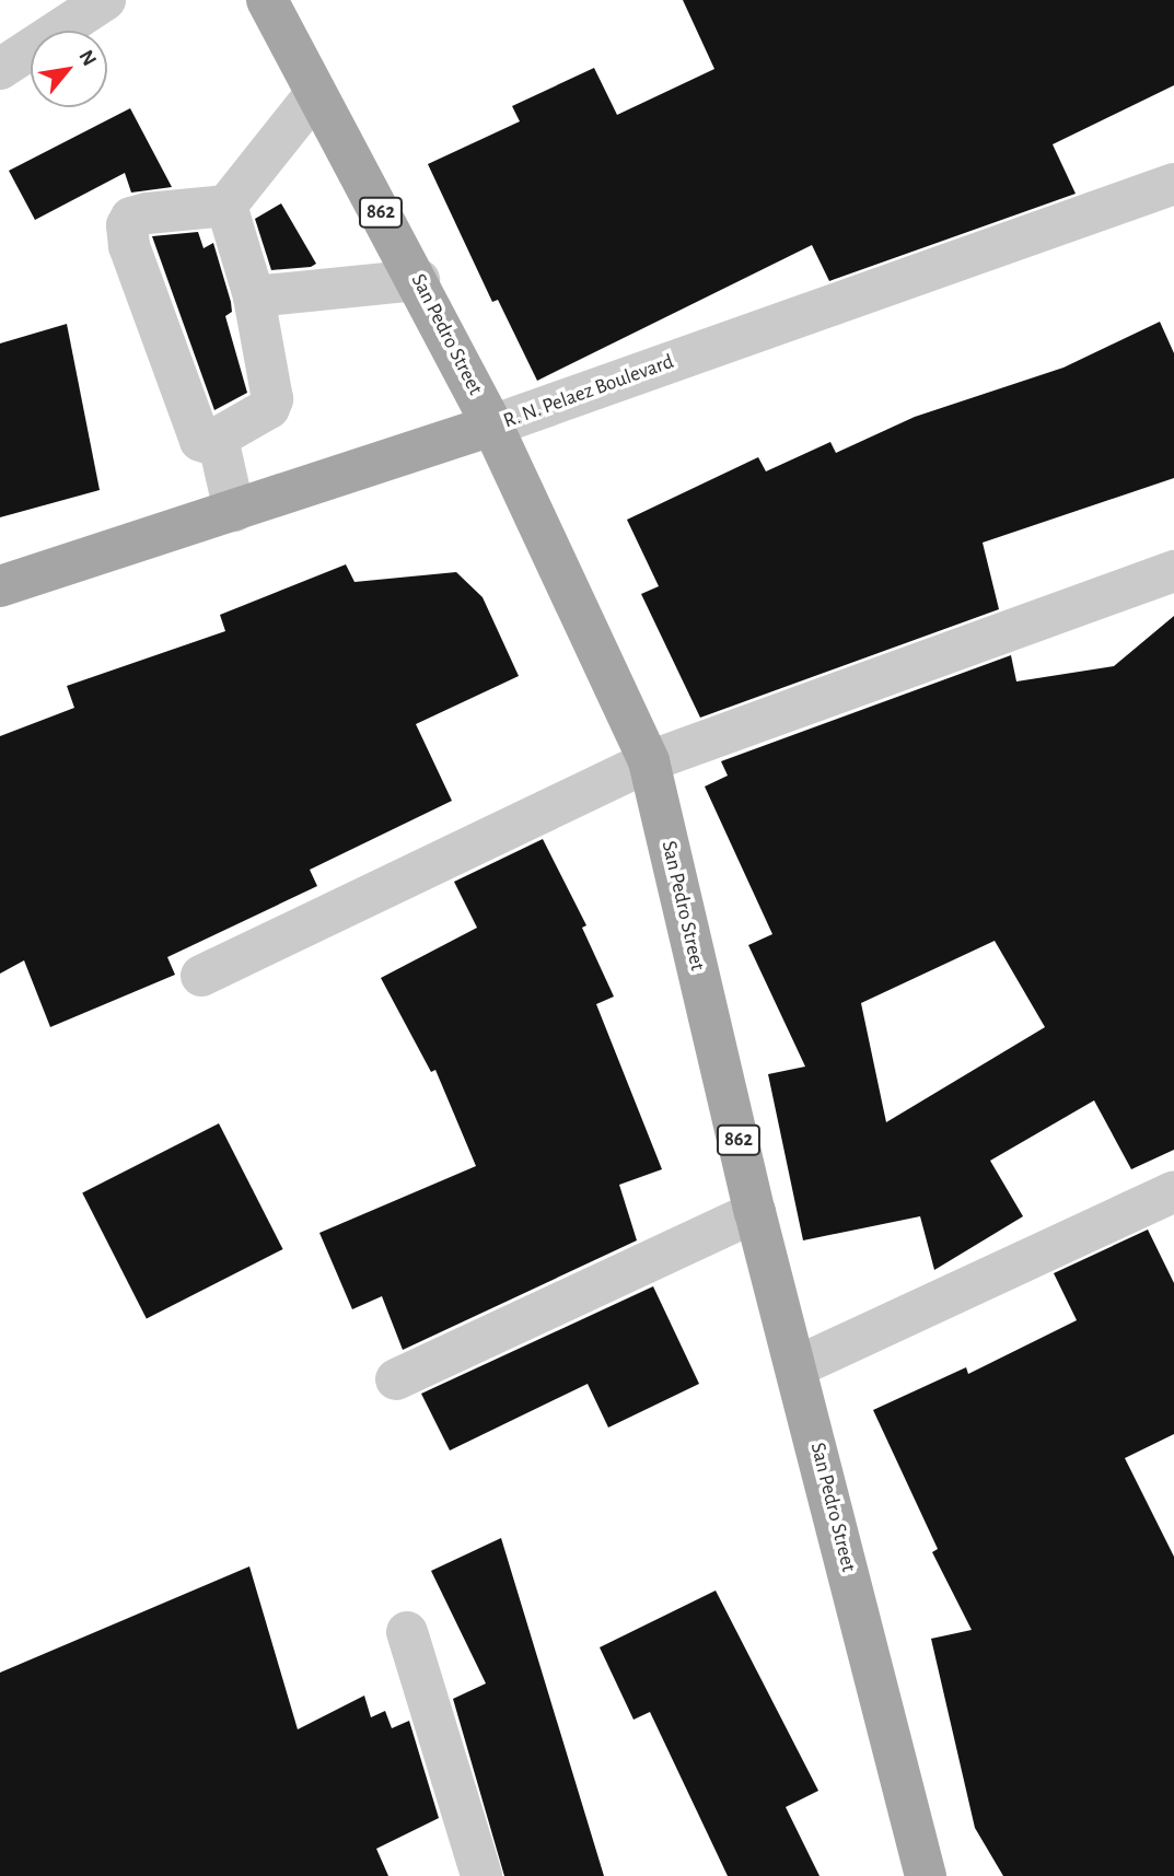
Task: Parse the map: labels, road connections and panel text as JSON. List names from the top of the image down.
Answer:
{
  "streets": {
    "main road": ["862", "San Pedro Street", "R. N. Pelaez Boulevard"]
  },
  "crossings": [
    ["San Pedro Street", "R. N. Pelaez Boulevard"]
  ],
  "north": "top right"
}
